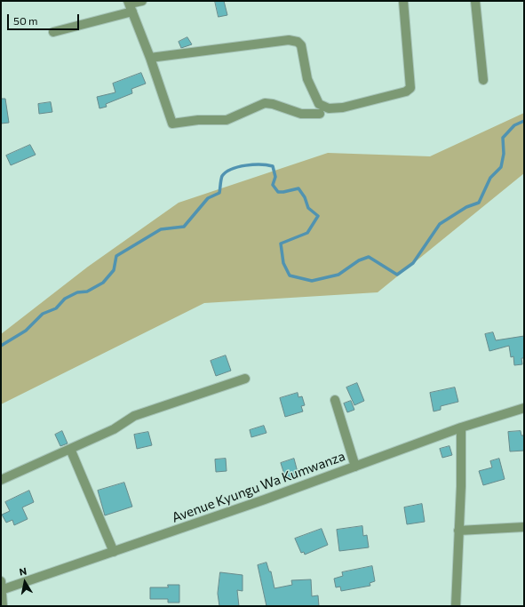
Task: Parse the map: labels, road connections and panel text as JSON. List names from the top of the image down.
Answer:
{
  "streets": {
    "street": ["Avenue Kyungu Wa Kumwanza"]
  },
  "scale_bar": "50 m",
  "north": "top"
}
